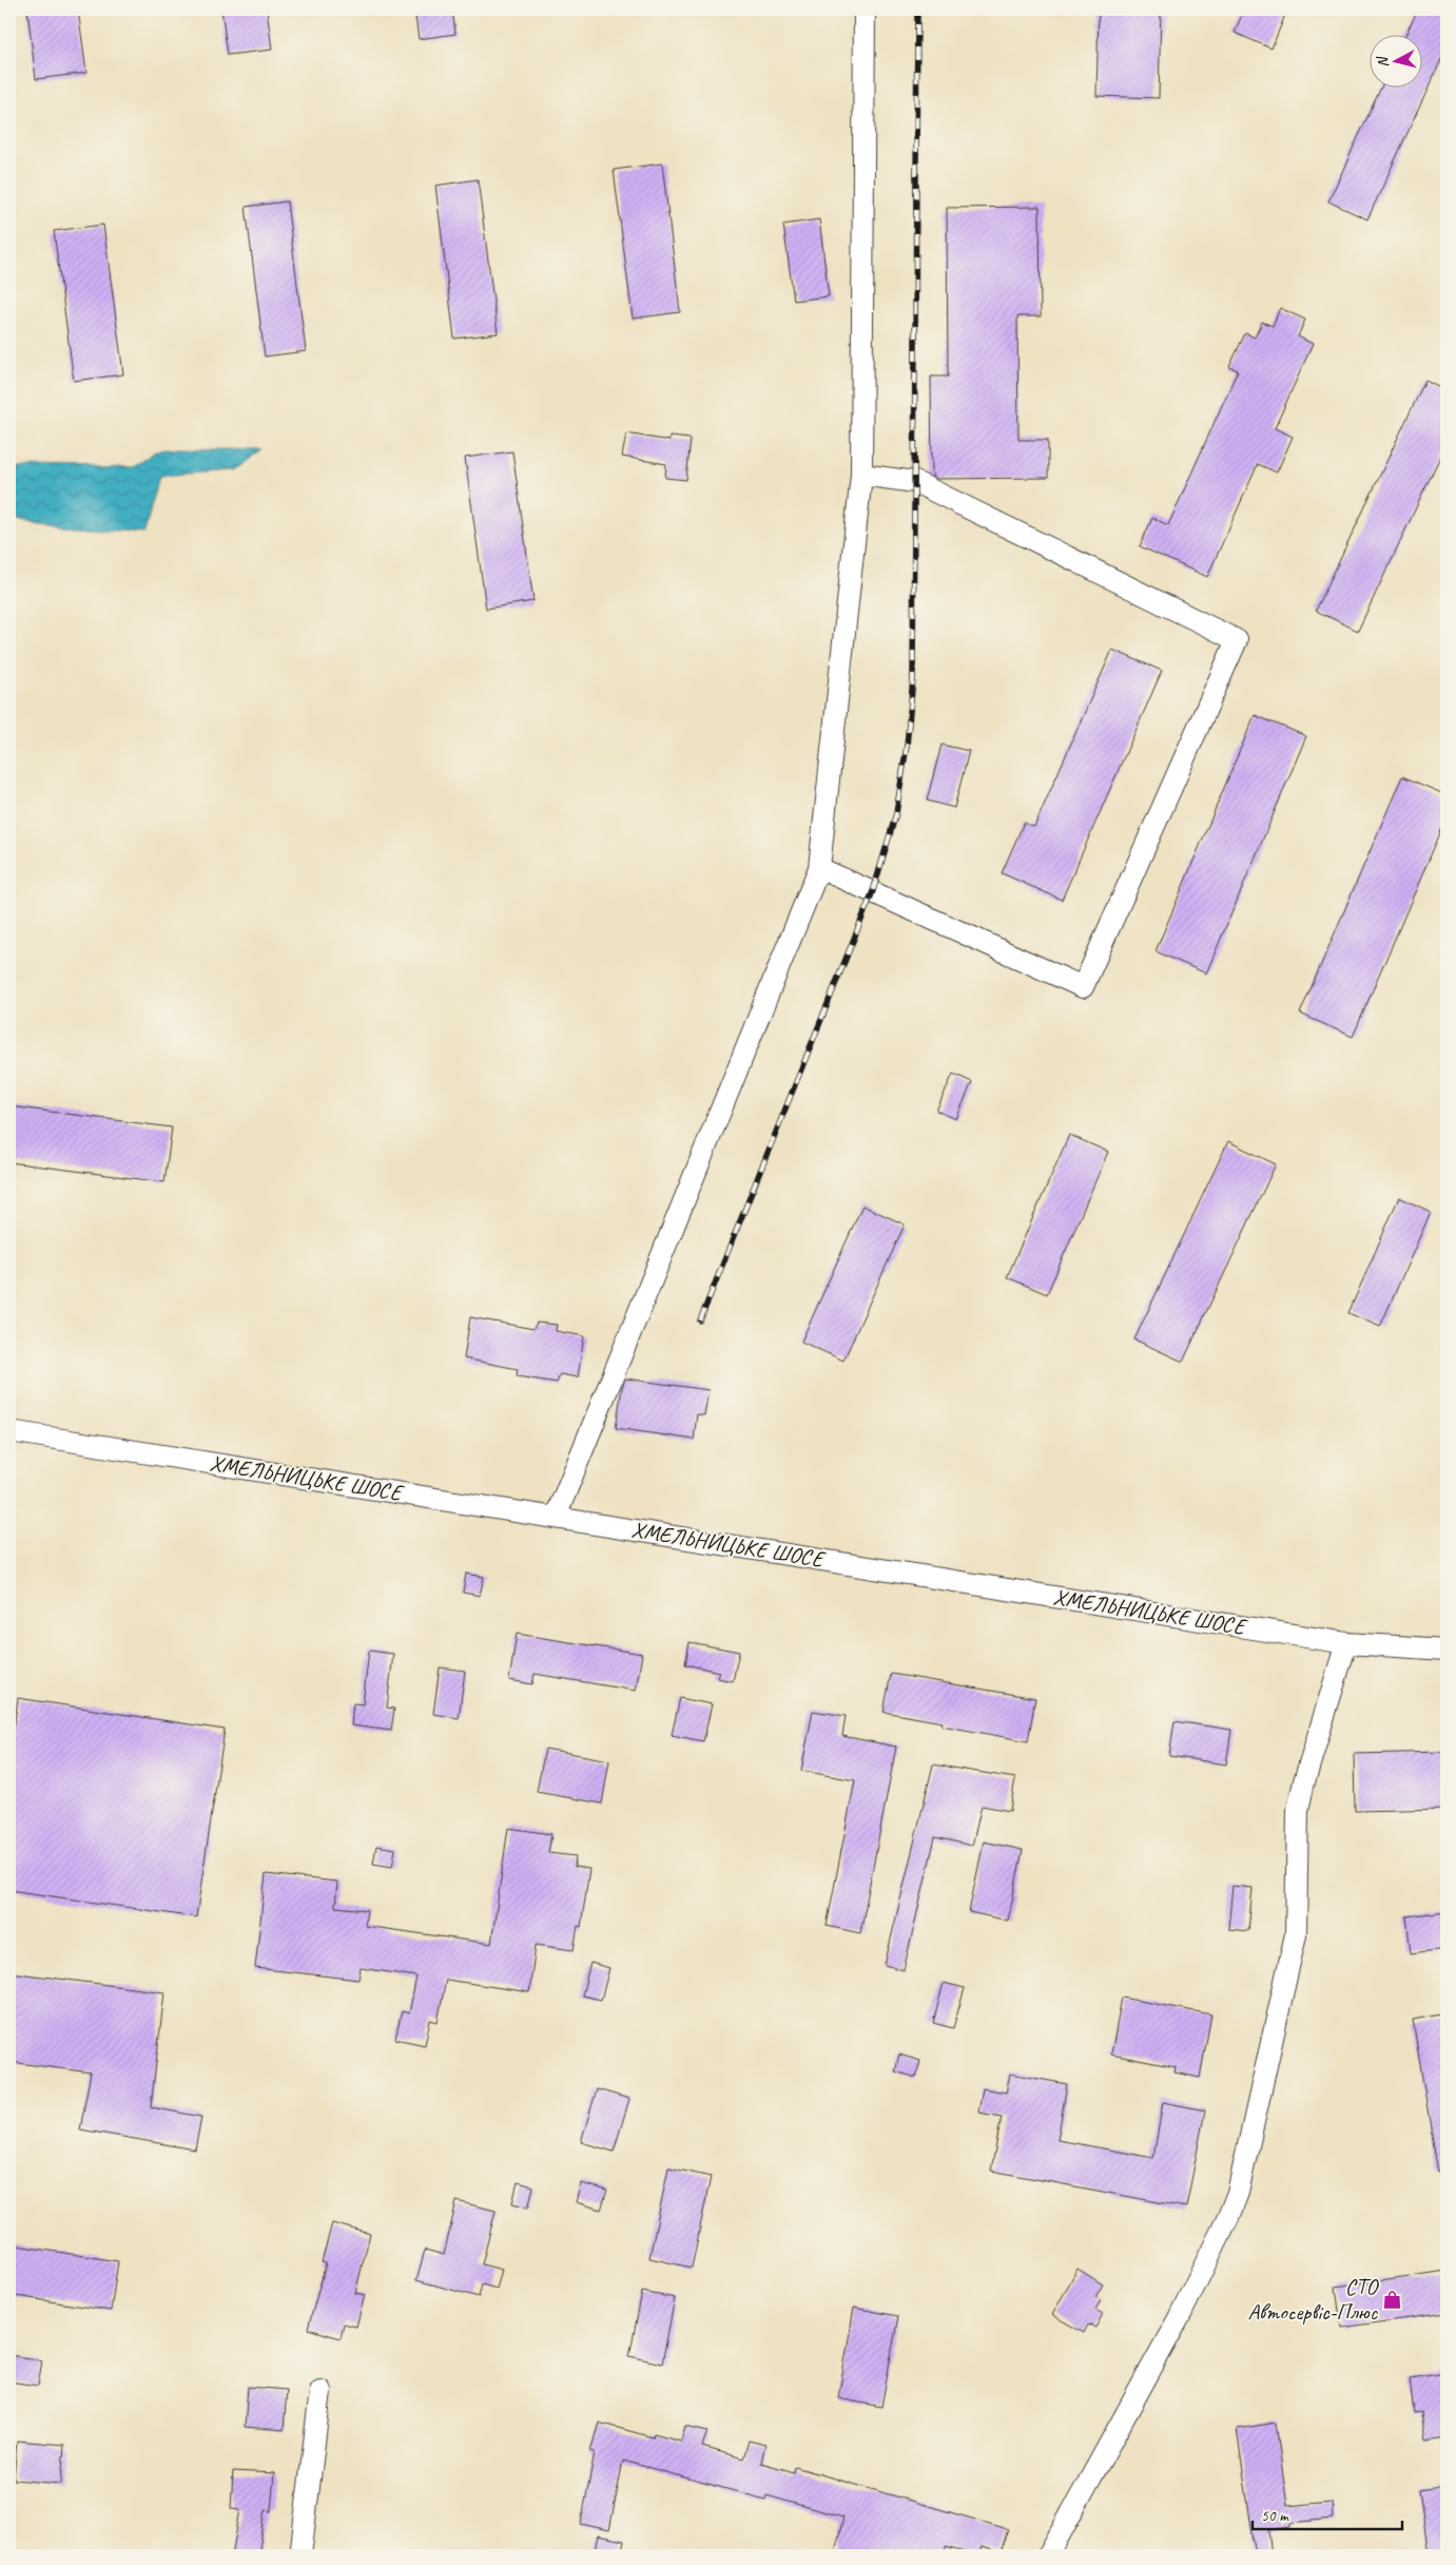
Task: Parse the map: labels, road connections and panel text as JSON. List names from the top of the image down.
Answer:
{
  "streets": {
    "street": ["ХМЕЛЬНИЦЬКЕ ШОСЕ"]
  },
  "places": {
    "shop": ["СТО Автосервіс-Плюс"]
  },
  "scale_bar": "50 m",
  "north": "left"
}
